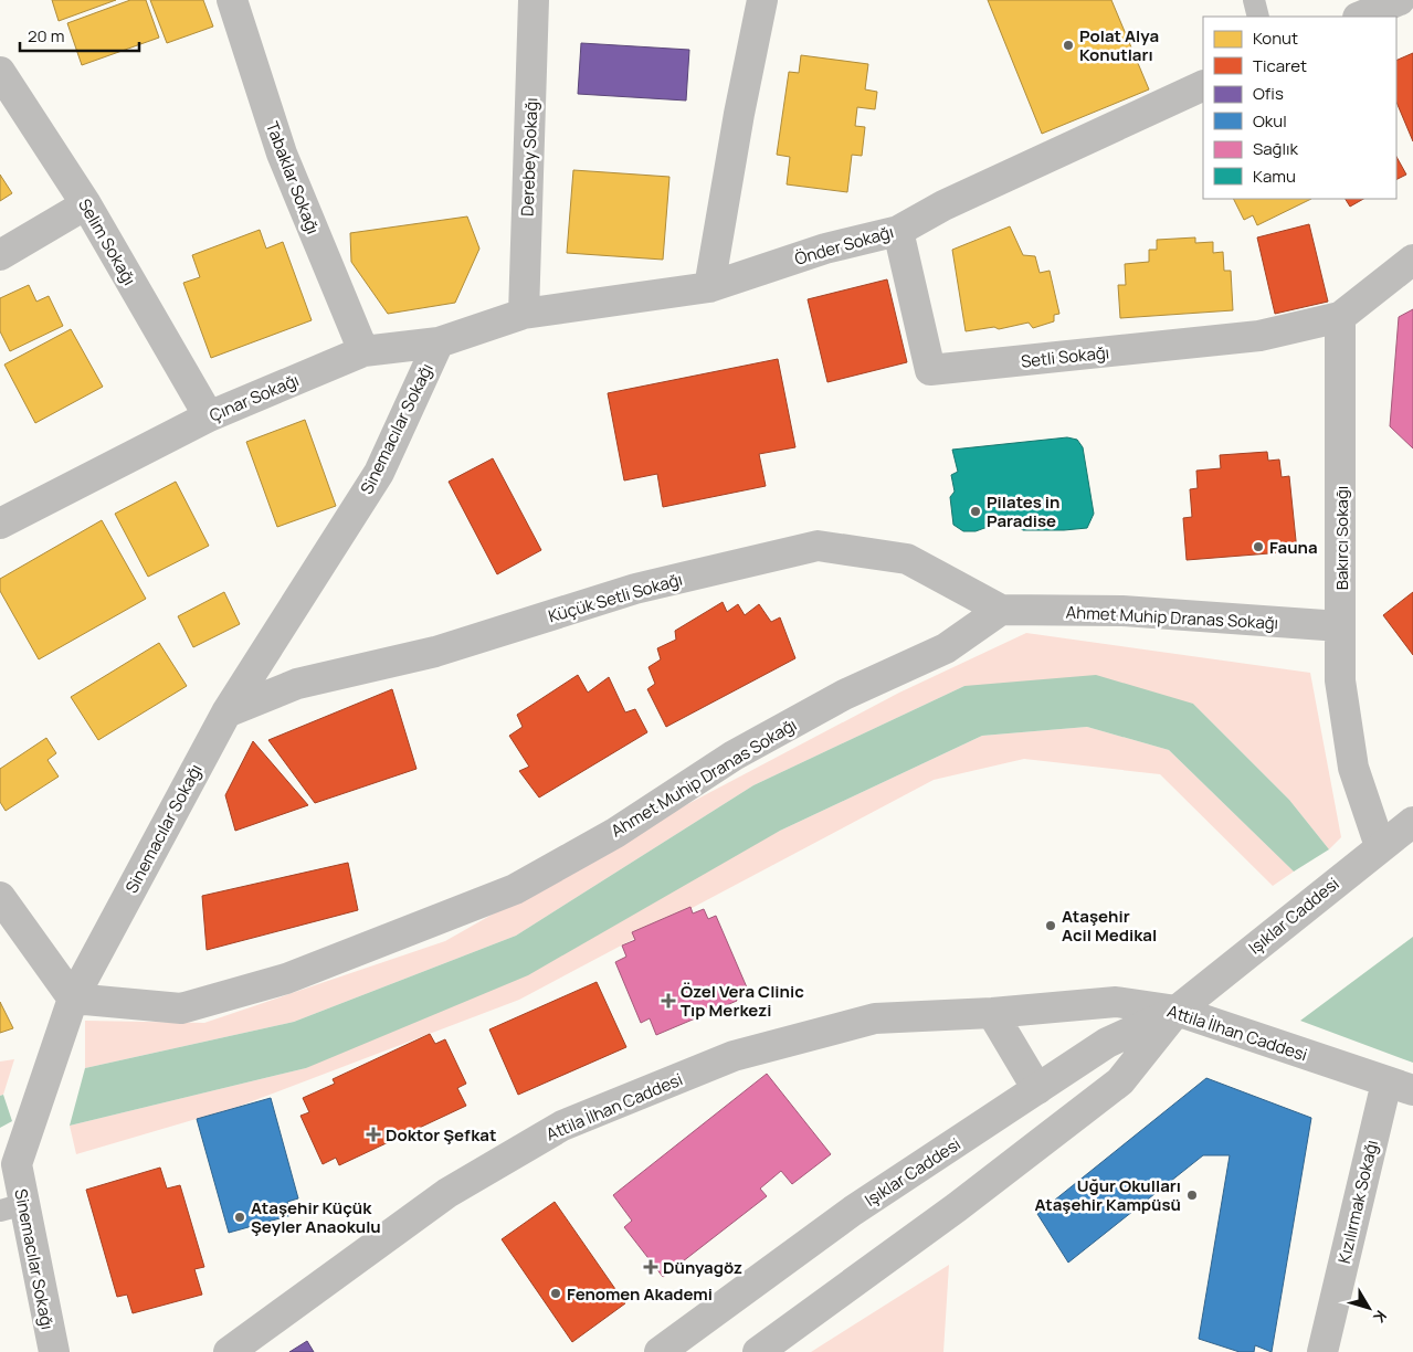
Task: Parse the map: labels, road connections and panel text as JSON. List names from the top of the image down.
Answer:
{
  "streets": {
    "street": [
      "Derebey Sokağı",
      "Tabaklar Sokağı",
      "Selim Sokağı",
      "Önder Sokağı",
      "Setli Sokağı",
      "Çınar Sokağı",
      "Sinemacılar Sokağı",
      "Bakırcı Sokağı",
      "Küçük Setli Sokağı",
      "Ahmet Muhip Dranas Sokağı",
      "Işıklar Caddesi",
      "Attila İlhan Caddesi",
      "Kızılırmak Sokağı"
    ]
  },
  "crossings": [
    ["Derebey Sokağı", "Önder Sokağı"],
    ["Derebey Sokağı", "Çınar Sokağı"],
    ["Tabaklar Sokağı", "Çınar Sokağı"],
    ["Selim Sokağı", "Çınar Sokağı"],
    ["Önder Sokağı", "Setli Sokağı"],
    ["Önder Sokağı", "Çınar Sokağı"],
    ["Setli Sokağı", "Bakırcı Sokağı"],
    ["Çınar Sokağı", "Sinemacılar Sokağı"],
    ["Sinemacılar Sokağı", "Küçük Setli Sokağı"],
    ["Sinemacılar Sokağı", "Ahmet Muhip Dranas Sokağı"],
    ["Bakırcı Sokağı", "Ahmet Muhip Dranas Sokağı"],
    ["Bakırcı Sokağı", "Işıklar Caddesi"],
    ["Küçük Setli Sokağı", "Ahmet Muhip Dranas Sokağı"],
    ["Işıklar Caddesi", "Attila İlhan Caddesi"],
    ["Attila İlhan Caddesi", "Kızılırmak Sokağı"]
  ],
  "places": {
    "other": [
      "Polat Alya Konutları",
      "Pilates in Paradise",
      "Fauna",
      "Ataşehir Acil Medikal",
      "Uğur Okulları Ataşehir Kampüsü",
      "Ataşehir Küçük Şeyler Anaokulu",
      "Fenomen Akademi"
    ],
    "health": ["Özel Vera Clinic Tıp Merkezi", "Doktor Şefkat", "Dünyagöz"]
  },
  "legend": [
    "Konut",
    "Ticaret",
    "Ofis",
    "Okul",
    "Sağlık",
    "Kamu"
  ],
  "scale_bar": "20 m",
  "north": "bottom right"
}
